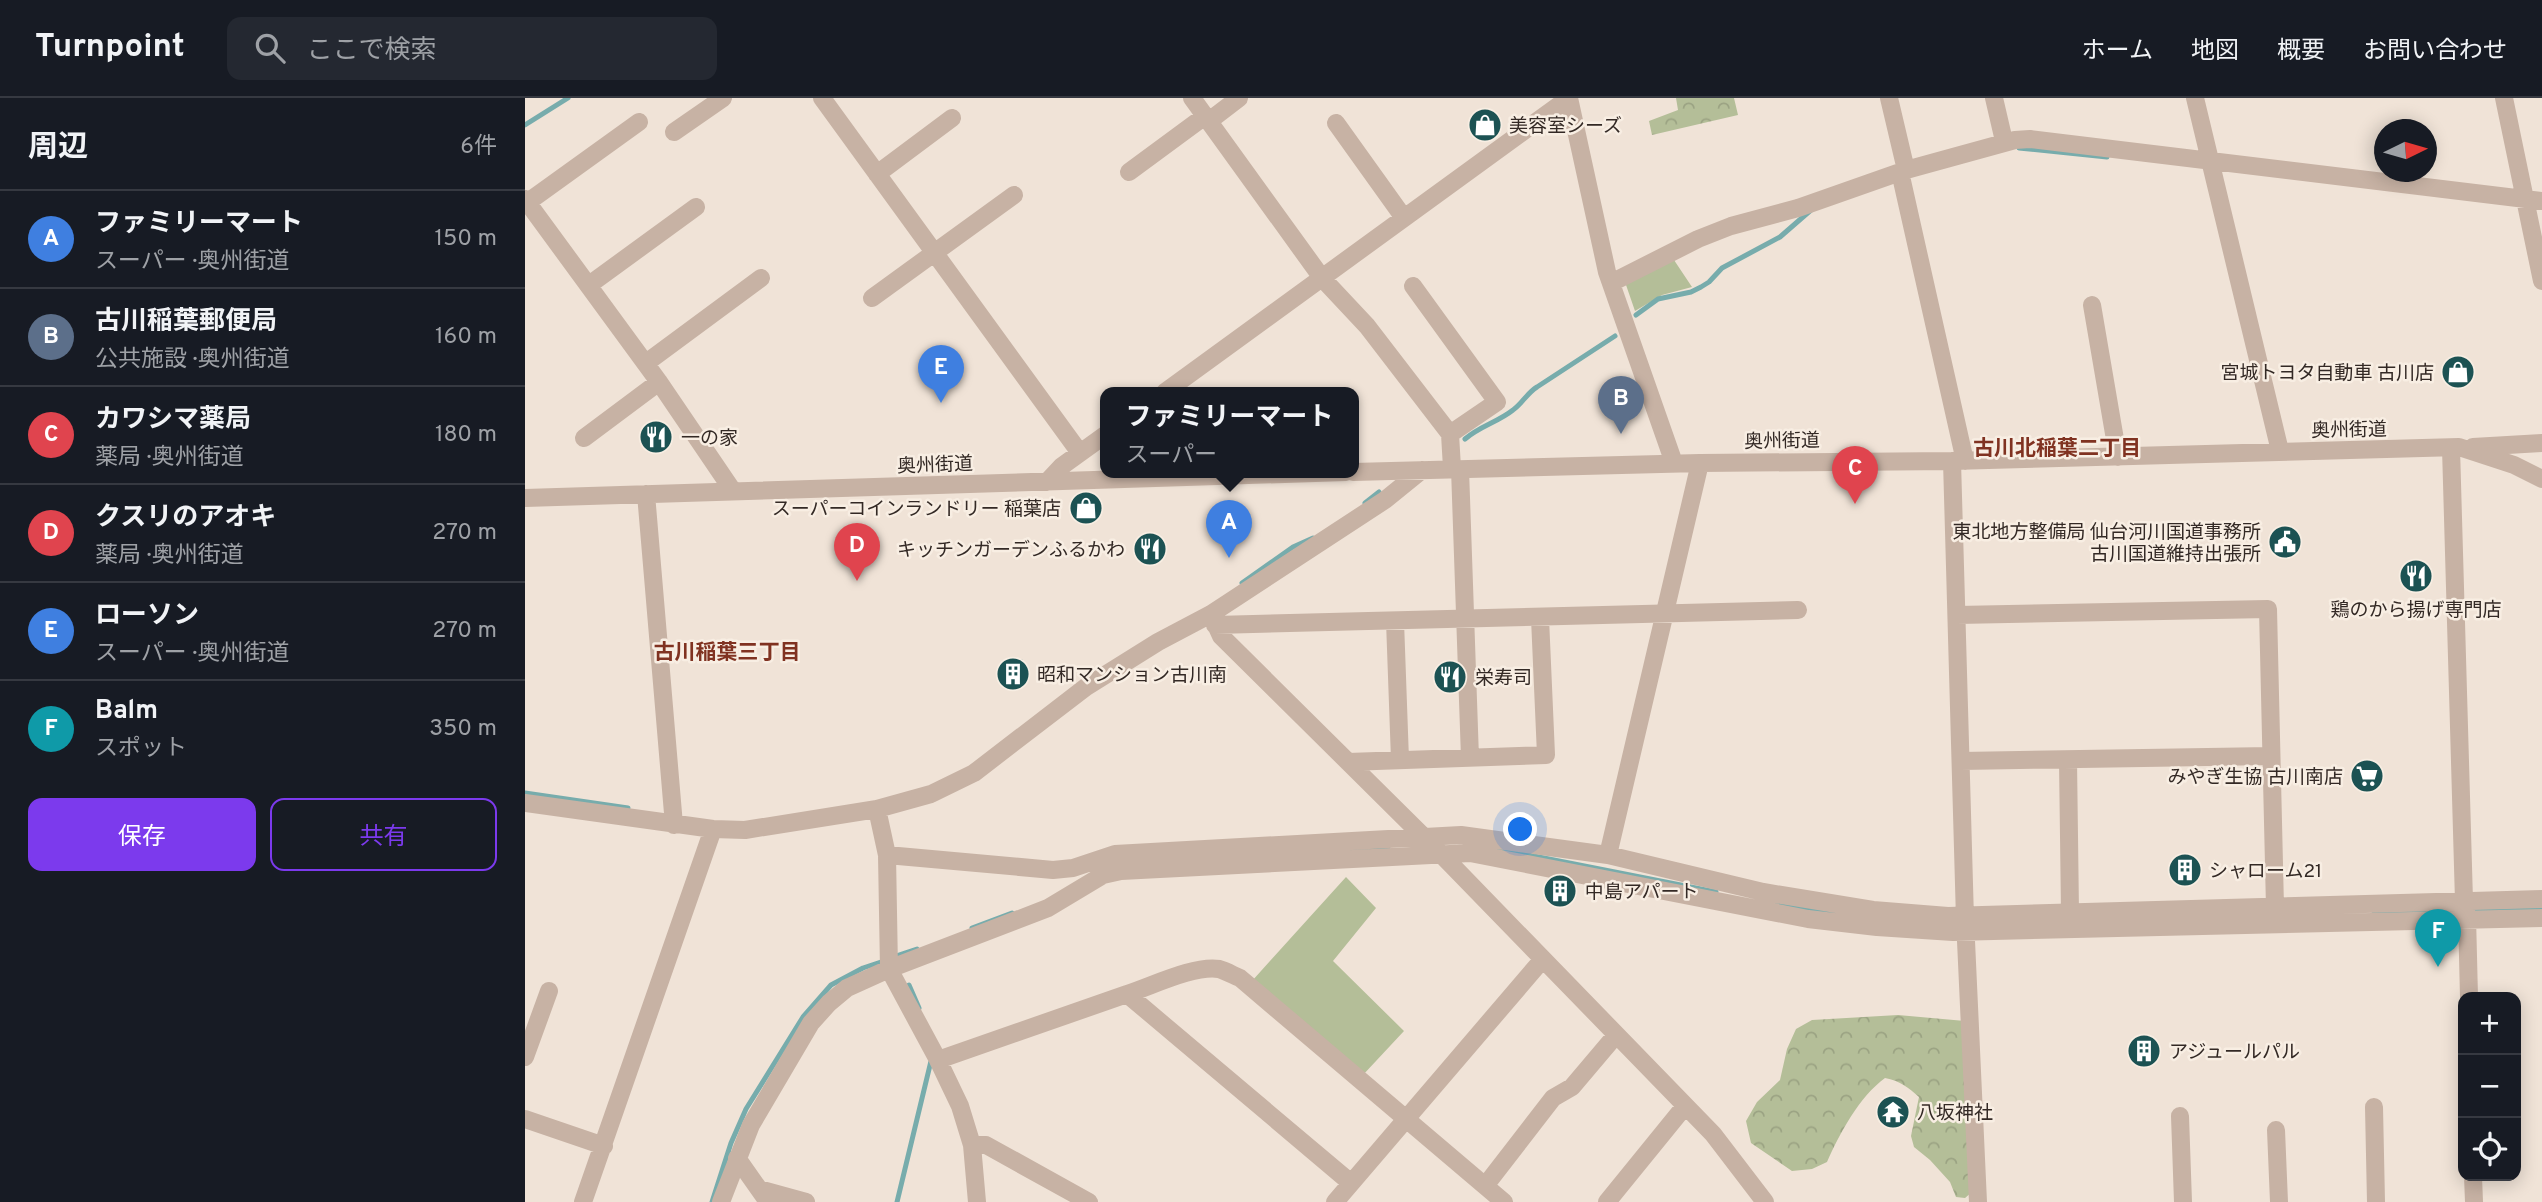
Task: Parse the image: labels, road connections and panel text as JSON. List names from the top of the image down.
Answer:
{
  "streets": {
    "street": ["奥州街道"]
  },
  "districts": ["古川北稲葉二丁目", "古川稲葉三丁目"],
  "places": {
    "shop": ["美容室シーズ", "宮城トヨタ自動車 古川店", "スーパーコインランドリー 稲葉店"],
    "restaurant": [
      "一の家",
      "キッチンガーデンふるかわ",
      "鶏のから揚げ専門店",
      "栄寿司"
    ],
    "public building": ["東北地方整備局 仙台河川国道事務所 古川国道維持出張所"],
    "building": [
      "昭和マンション古川南",
      "シャローム21",
      "中島アパート",
      "アジュールパル"
    ],
    "supermarket": ["みやぎ生協 古川南店"],
    "temple": ["八坂神社"]
  },
  "north": "right",
  "page": {
    "header": "Turnpoint",
    "search": "ここで検索",
    "nav": [
      "ホーム",
      "地図",
      "概要",
      "お問い合わせ"
    ],
    "heading": ["周辺", "6件"],
    "list": [
      {
        "mark": "A",
        "name": "ファミリーマート",
        "note": "スーパー · 奥州街道",
        "value": "150 m"
      },
      {
        "mark": "B",
        "name": "古川稲葉郵便局",
        "note": "公共施設 · 奥州街道",
        "value": "160 m"
      },
      {
        "mark": "C",
        "name": "カワシマ薬局",
        "note": "薬局 · 奥州街道",
        "value": "180 m"
      },
      {
        "mark": "D",
        "name": "クスリのアオキ",
        "note": "薬局 · 奥州街道",
        "value": "270 m"
      },
      {
        "mark": "E",
        "name": "ローソン",
        "note": "スーパー · 奥州街道",
        "value": "270 m"
      },
      {
        "mark": "F",
        "name": "Balm",
        "note": "スポット",
        "value": "350 m"
      }
    ],
    "pins": [
      "E",
      "B",
      "C",
      "A",
      "D",
      "F"
    ],
    "popup": ["ファミリーマート", "スーパー"],
    "buttons": ["保存", "共有"],
    "map_buttons": ["+", "−"]
  }
}
